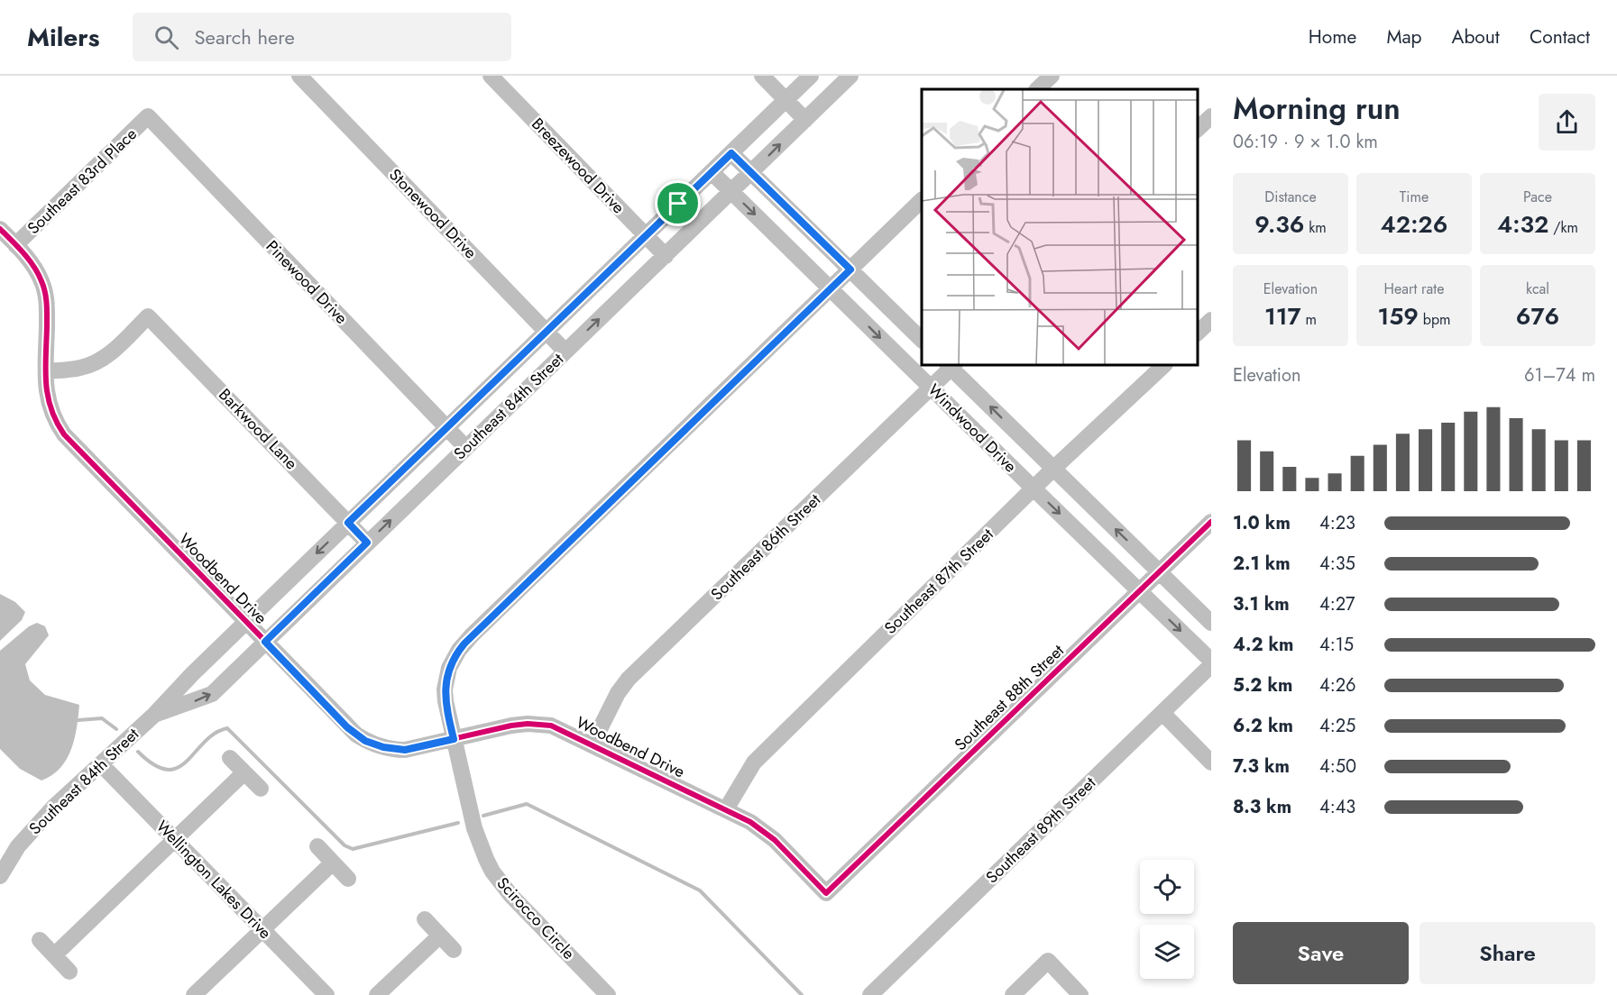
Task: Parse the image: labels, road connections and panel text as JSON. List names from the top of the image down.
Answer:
{
  "streets": {
    "street": [
      "Breezewood Drive",
      "Southeast 83rd Place",
      "Stonewood Drive",
      "Pinewood Drive",
      "Southeast 84th Street",
      "Windwood Drive",
      "Barkwood Lane",
      "Southeast 86th Street",
      "Woodbend Drive",
      "Southeast 87th Street",
      "Southeast 88th Street",
      "Southeast 89th Street",
      "Wellington Lakes Drive",
      "Scirocco Circle"
    ]
  },
  "crossings": [
    ["Breezewood Drive", "Southeast 84th Street"],
    ["Southeast 83rd Place", "Pinewood Drive"],
    ["Southeast 83rd Place", "Woodbend Drive"],
    ["Stonewood Drive", "Southeast 84th Street"],
    ["Pinewood Drive", "Southeast 84th Street"],
    ["Southeast 84th Street", "Windwood Drive"],
    ["Southeast 84th Street", "Barkwood Lane"],
    ["Southeast 84th Street", "Woodbend Drive"],
    ["Southeast 84th Street", "Wellington Lakes Drive"],
    ["Windwood Drive", "Southeast 86th Street"],
    ["Windwood Drive", "Southeast 87th Street"],
    ["Windwood Drive", "Southeast 88th Street"],
    ["Windwood Drive", "Scirocco Circle"],
    ["Barkwood Lane", "Woodbend Drive"],
    ["Southeast 86th Street", "Woodbend Drive"],
    ["Woodbend Drive", "Southeast 87th Street"],
    ["Woodbend Drive", "Southeast 88th Street"],
    ["Woodbend Drive", "Scirocco Circle"]
  ],
  "page": {
    "header": "Milers",
    "search": "Search here",
    "nav": [
      "Home",
      "Map",
      "About",
      "Contact"
    ],
    "heading": ["Morning run", "06:19 · 9 × 1.0 km"],
    "stats": [
      ["Distance", "9.36 km"],
      ["Time", "42:26"],
      ["Pace", "4:32 /km"],
      ["Elevation", "117 m"],
      ["Heart rate", "159 bpm"],
      ["kcal", "676"]
    ],
    "chart": ["Elevation", "61–74 m"],
    "list": [
      {
        "name": "1.0 km",
        "note": "4:23"
      },
      {
        "name": "2.1 km",
        "note": "4:35"
      },
      {
        "name": "3.1 km",
        "note": "4:27"
      },
      {
        "name": "4.2 km",
        "note": "4:15"
      },
      {
        "name": "5.2 km",
        "note": "4:26"
      },
      {
        "name": "6.2 km",
        "note": "4:25"
      },
      {
        "name": "7.3 km",
        "note": "4:50"
      },
      {
        "name": "8.3 km",
        "note": "4:43"
      }
    ],
    "buttons": ["Save", "Share"]
  }
}
